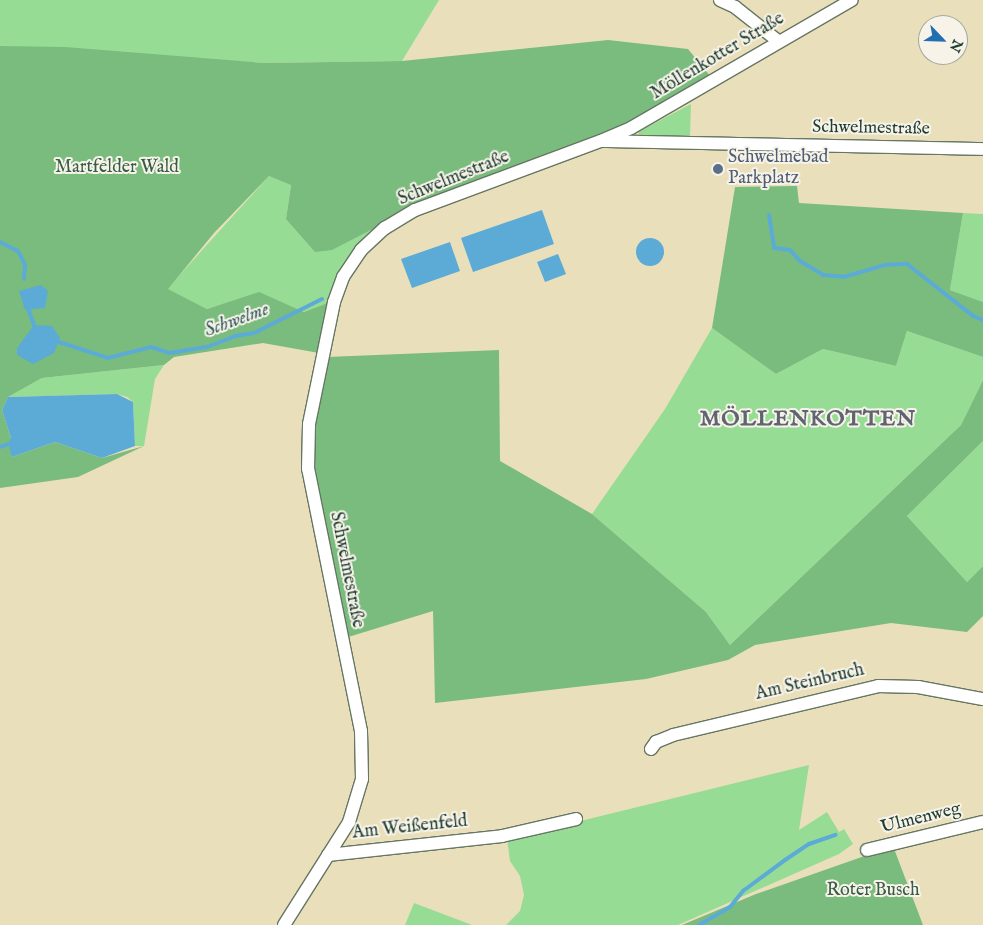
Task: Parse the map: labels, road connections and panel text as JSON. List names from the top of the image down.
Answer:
{
  "streets": {
    "street": [
      "Möllenkotter Straße",
      "Schwelmestraße",
      "Am Steinbruch",
      "Ulmenweg",
      "Am Weißenfeld"
    ]
  },
  "crossings": [
    ["Möllenkotter Straße", "Schwelmestraße"],
    ["Schwelmestraße", "Am Weißenfeld"]
  ],
  "districts": ["MÖLLENKOTTEN"],
  "water": ["Schwelme"],
  "parks": ["Martfelder Wald", "Roter Busch"],
  "places": ["Schwelmebad Parkplatz"],
  "north": "bottom right"
}
